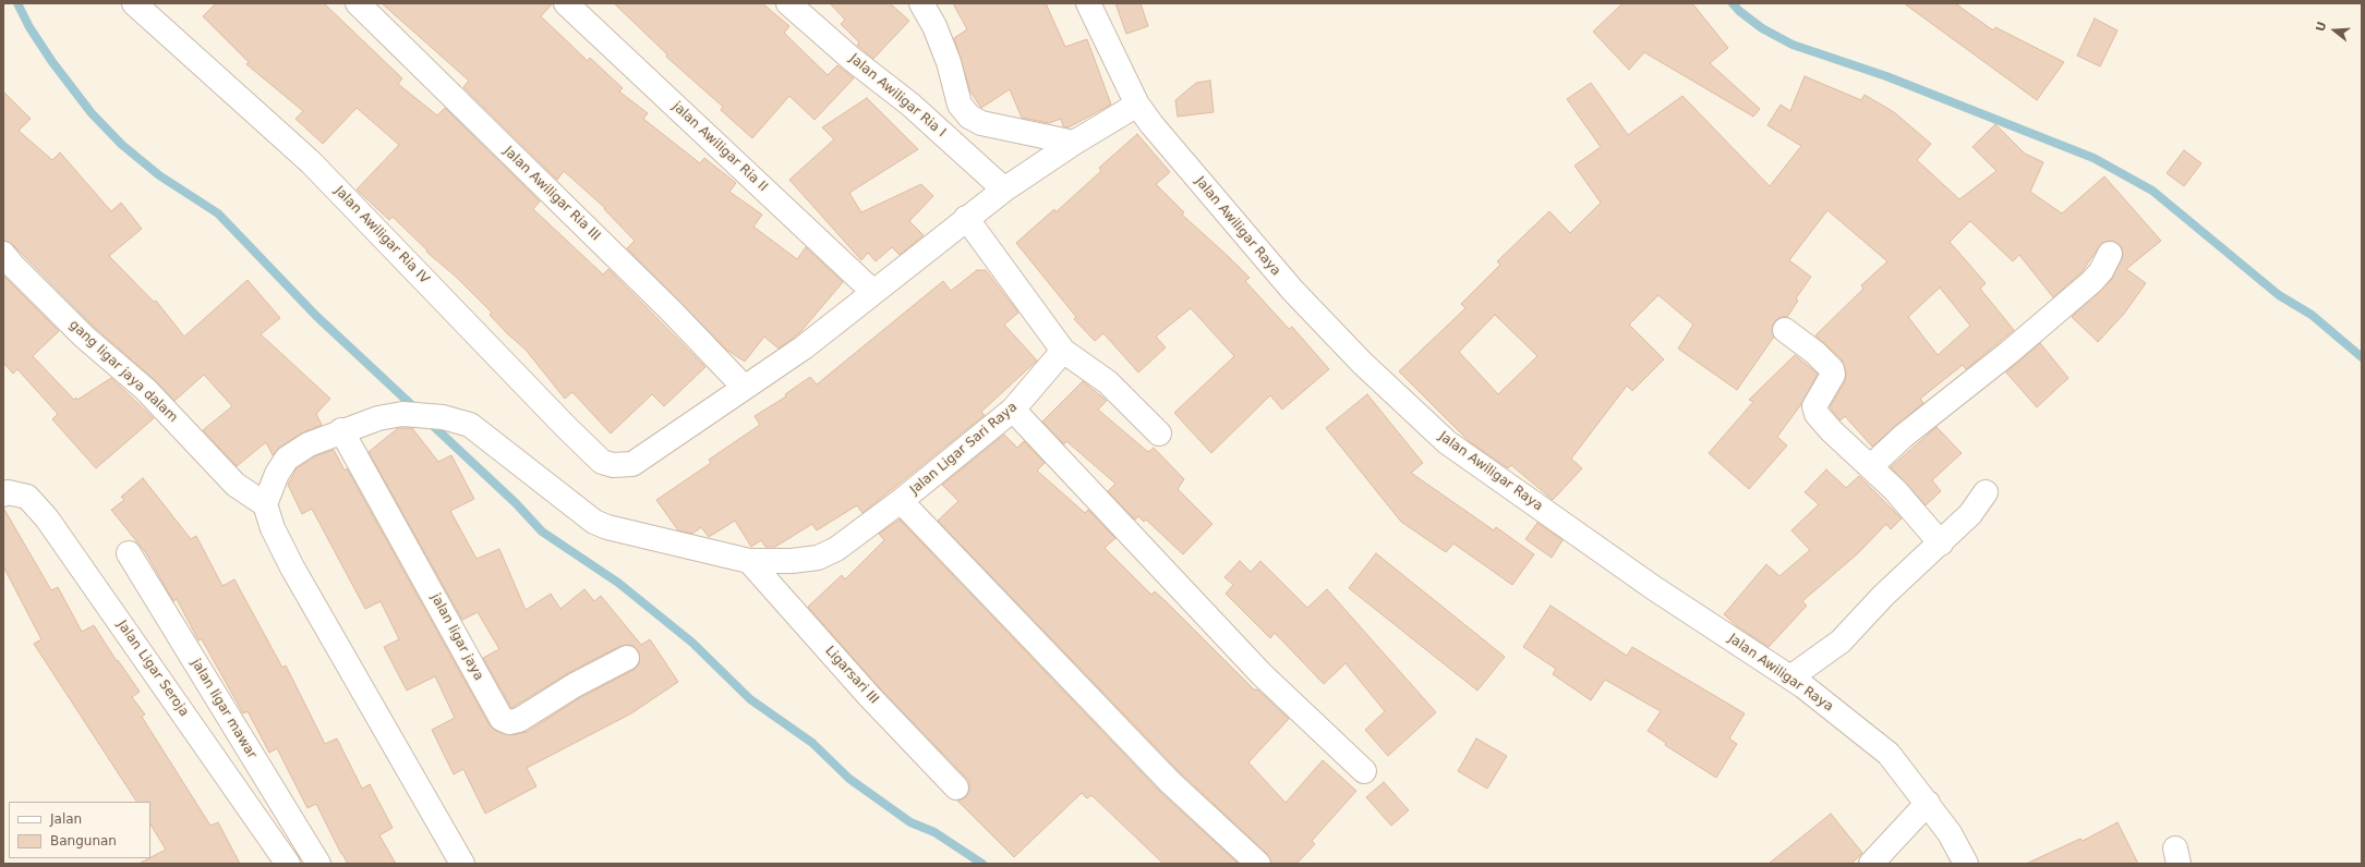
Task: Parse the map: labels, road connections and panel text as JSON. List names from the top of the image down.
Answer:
{
  "streets": {
    "street": [
      "Jalan Awiligar Ria I",
      "jalan Awiligar Ria II",
      "Jalan Awiligar Ria III",
      "Jalan Awiligar Raya",
      "Jalan Awiligar Ria IV",
      "gang ligar jaya dalam",
      "Jalan Ligar Sari Raya",
      "jalan ligar jaya",
      "Jalan Ligar Seroja",
      "Ligarsari III",
      "jalan ligar mawar"
    ]
  },
  "crossings": [
    ["Jalan Awiligar Ria III", "Jalan Awiligar Ria IV"],
    ["gang ligar jaya dalam", "Jalan Ligar Sari Raya"],
    ["Jalan Ligar Sari Raya", "jalan ligar jaya"],
    ["Jalan Ligar Sari Raya", "Ligarsari III"]
  ],
  "legend": ["Jalan", "Bangunan"],
  "north": "left"
}
